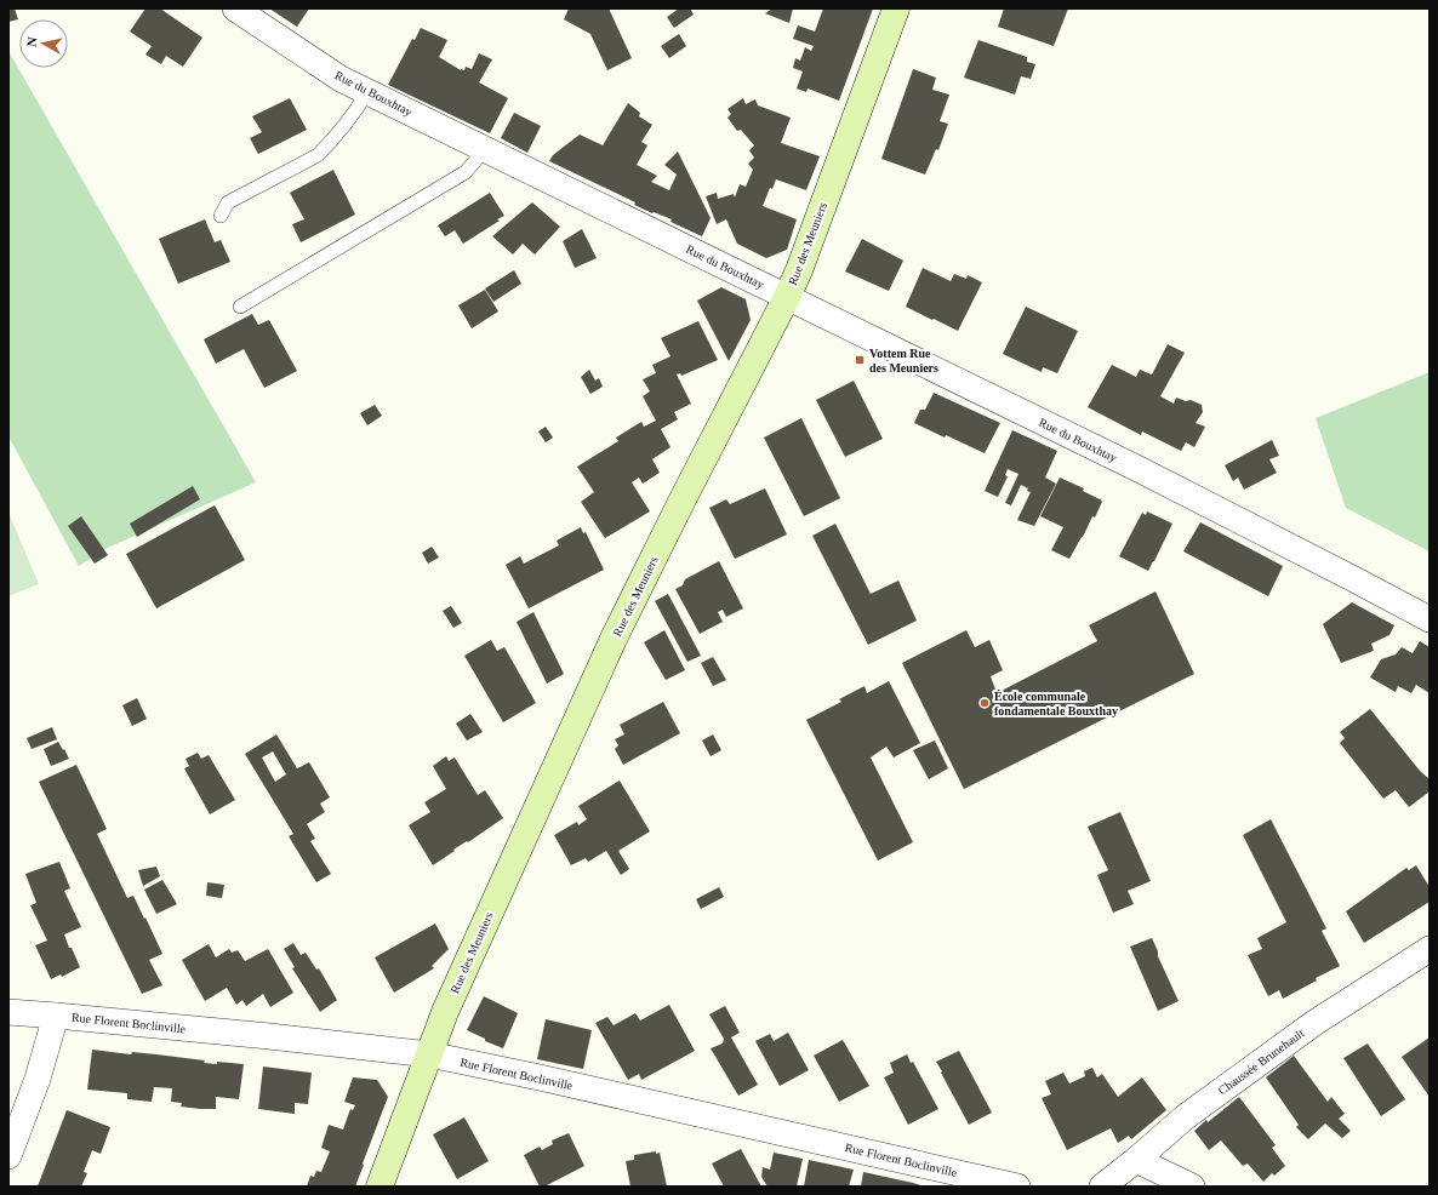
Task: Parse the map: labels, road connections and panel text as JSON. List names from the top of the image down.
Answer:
{
  "streets": {
    "street": [
      "Rue du Bouxhtay",
      "Rue des Meuniers",
      "Rue Florent Boclinville",
      "Chaussée Brunehault"
    ]
  },
  "crossings": [
    ["Rue du Bouxhtay", "Rue des Meuniers"],
    ["Rue des Meuniers", "Rue Florent Boclinville"]
  ],
  "places": {
    "transit": ["Vottem Rue des Meuniers"],
    "other": ["École communale fondamentale Bouxthay"]
  },
  "north": "left"
}
